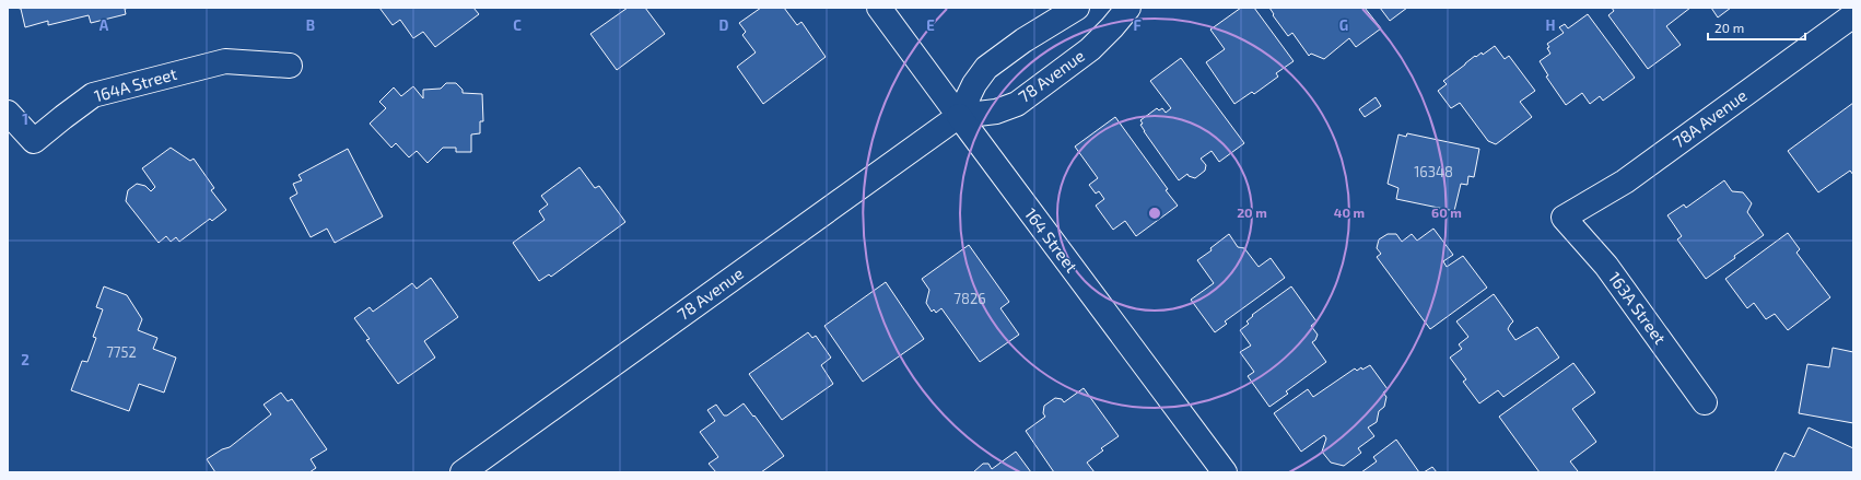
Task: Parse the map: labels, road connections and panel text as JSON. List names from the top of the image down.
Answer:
{
  "streets": {
    "street": [
      "78 Avenue",
      "164A Street",
      "78A Avenue",
      "164 Street",
      "163A Street"
    ]
  },
  "crossings": [
    ["78 Avenue", "164 Street"],
    ["78A Avenue", "163A Street"]
  ],
  "house_numbers": ["16348", "7826", "7752"],
  "scale_bar": "20 m",
  "grid": {
    "columns": [
      "A",
      "B",
      "C",
      "D",
      "E",
      "F",
      "G",
      "H"
    ],
    "rows": ["1", "2"]
  },
  "rings": ["20 m", "40 m", "60 m"]
}
